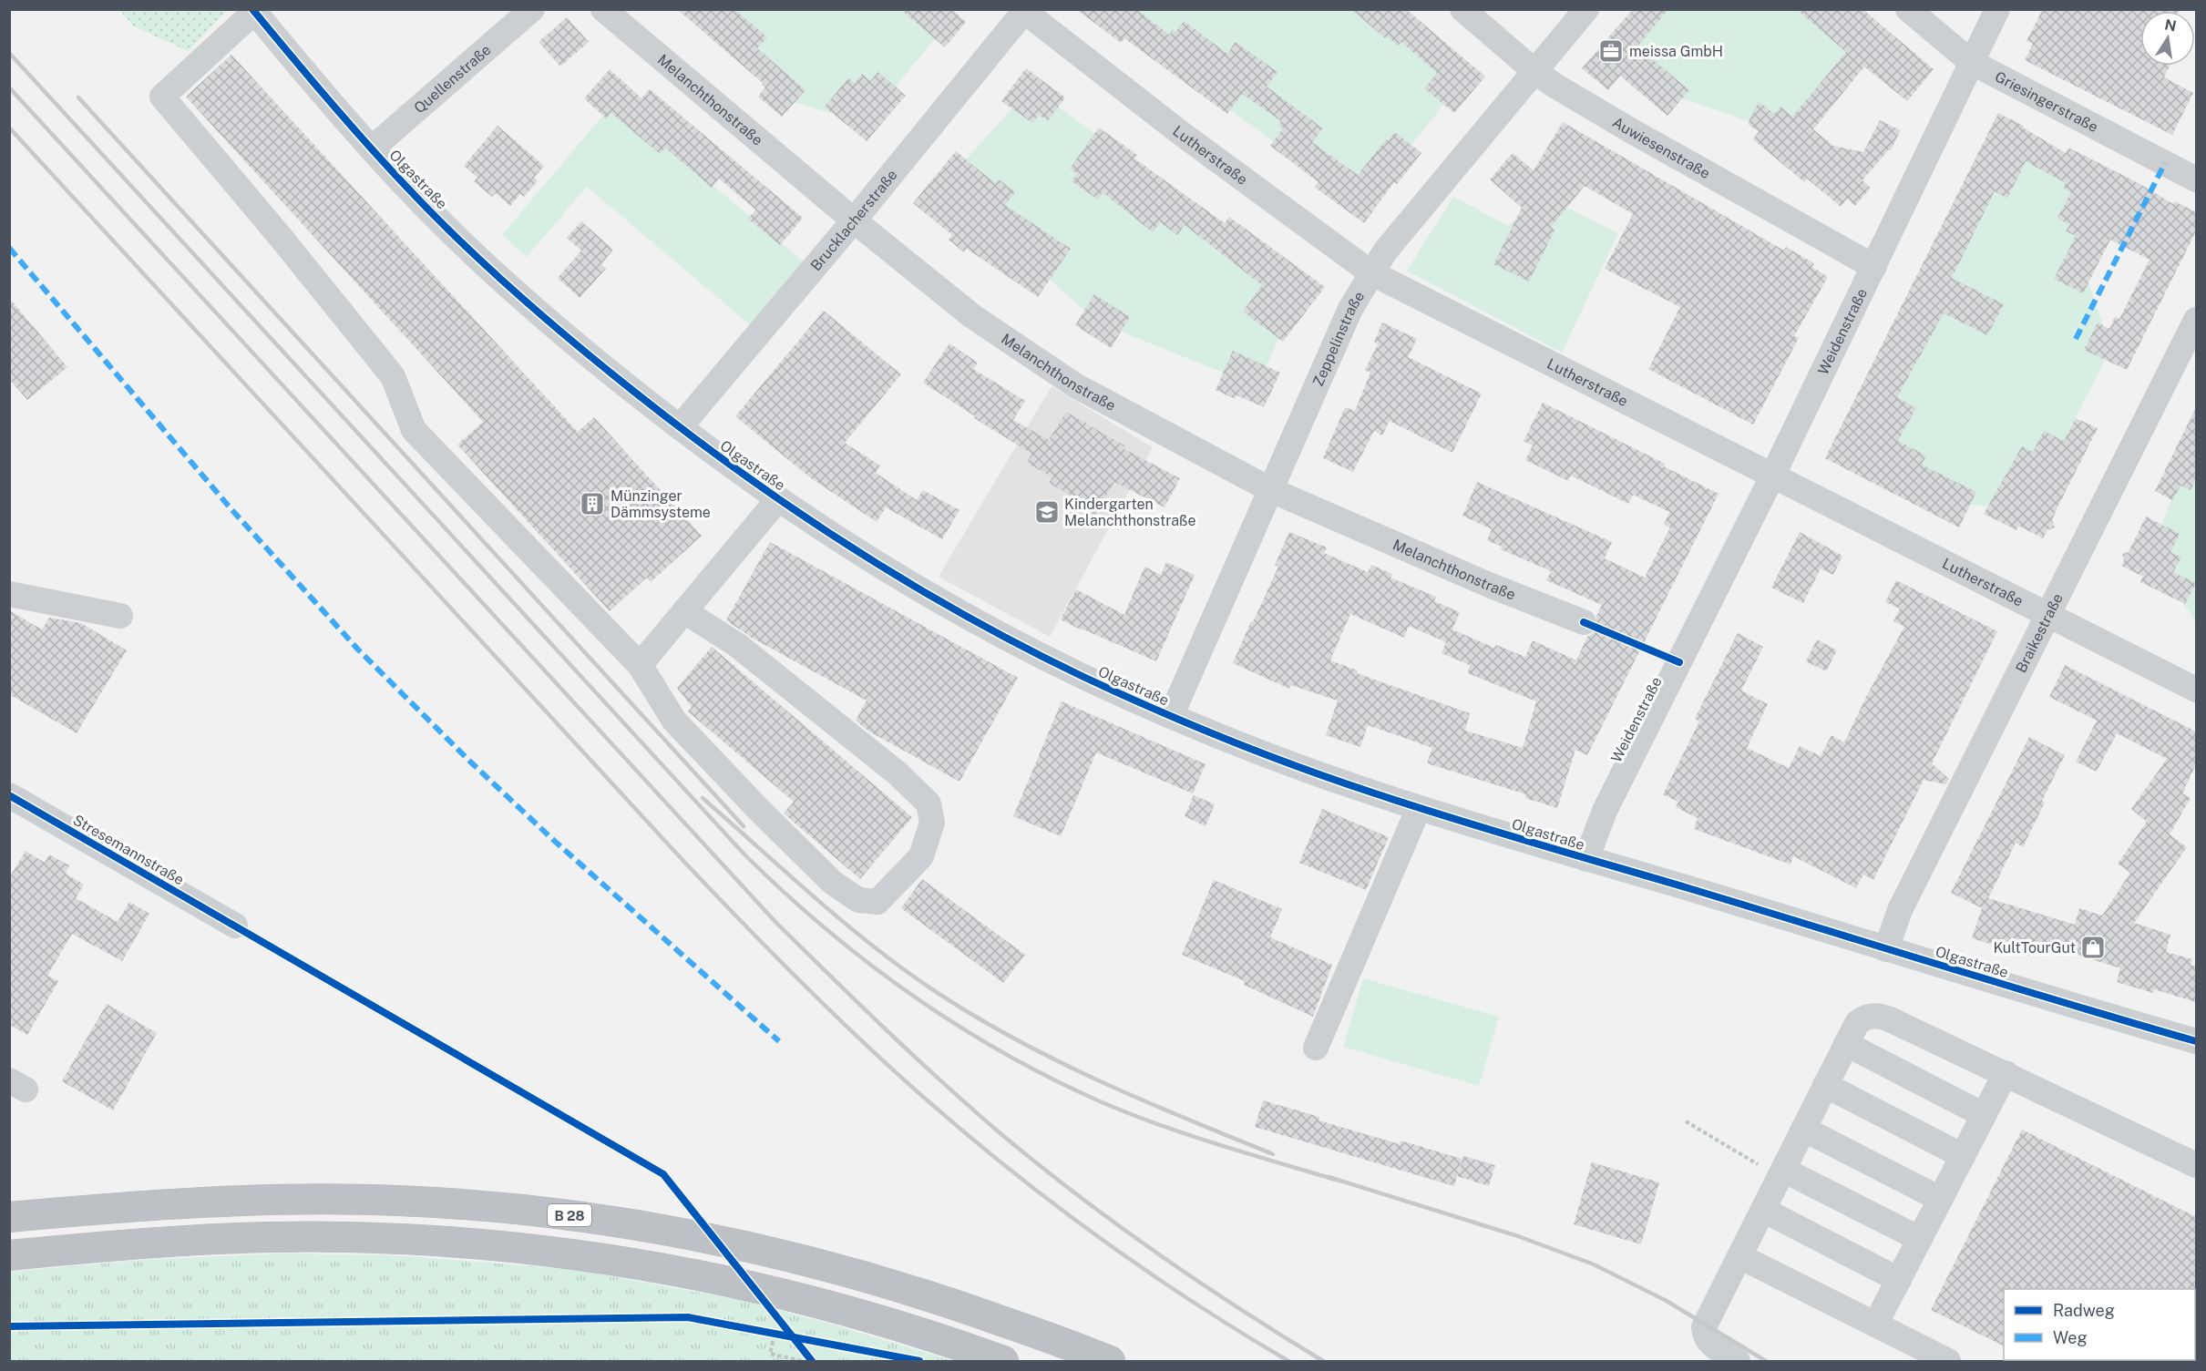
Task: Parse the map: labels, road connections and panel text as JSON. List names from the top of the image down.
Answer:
{
  "streets": {
    "highway": ["B 28"],
    "street": [
      "Quellenstraße",
      "Melanchthonstraße",
      "Griesingerstraße",
      "Auwiesenstraße",
      "Lutherstraße",
      "Olgastraße",
      "Brucklacherstraße",
      "Weidenstraße",
      "Zeppelinstraße",
      "Braikestraße",
      "Stresemannstraße"
    ]
  },
  "crossings": [
    ["Quellenstraße", "Olgastraße"],
    ["Melanchthonstraße", "Brucklacherstraße"],
    ["Melanchthonstraße", "Zeppelinstraße"],
    ["Griesingerstraße", "Weidenstraße"],
    ["Auwiesenstraße", "Weidenstraße"],
    ["Auwiesenstraße", "Zeppelinstraße"],
    ["Lutherstraße", "Brucklacherstraße"],
    ["Lutherstraße", "Weidenstraße"],
    ["Lutherstraße", "Zeppelinstraße"],
    ["Lutherstraße", "Braikestraße"],
    ["Olgastraße", "Brucklacherstraße"],
    ["Olgastraße", "Weidenstraße"],
    ["Olgastraße", "Zeppelinstraße"],
    ["Olgastraße", "Braikestraße"]
  ],
  "places": {
    "office": ["meissa GmbH"],
    "building": ["Münzinger Dämmsysteme"],
    "school or university": ["Kindergarten Melanchthonstraße"],
    "shop": ["KultTourGut"]
  },
  "legend": ["Radweg", "Weg"],
  "north": "top"
}
